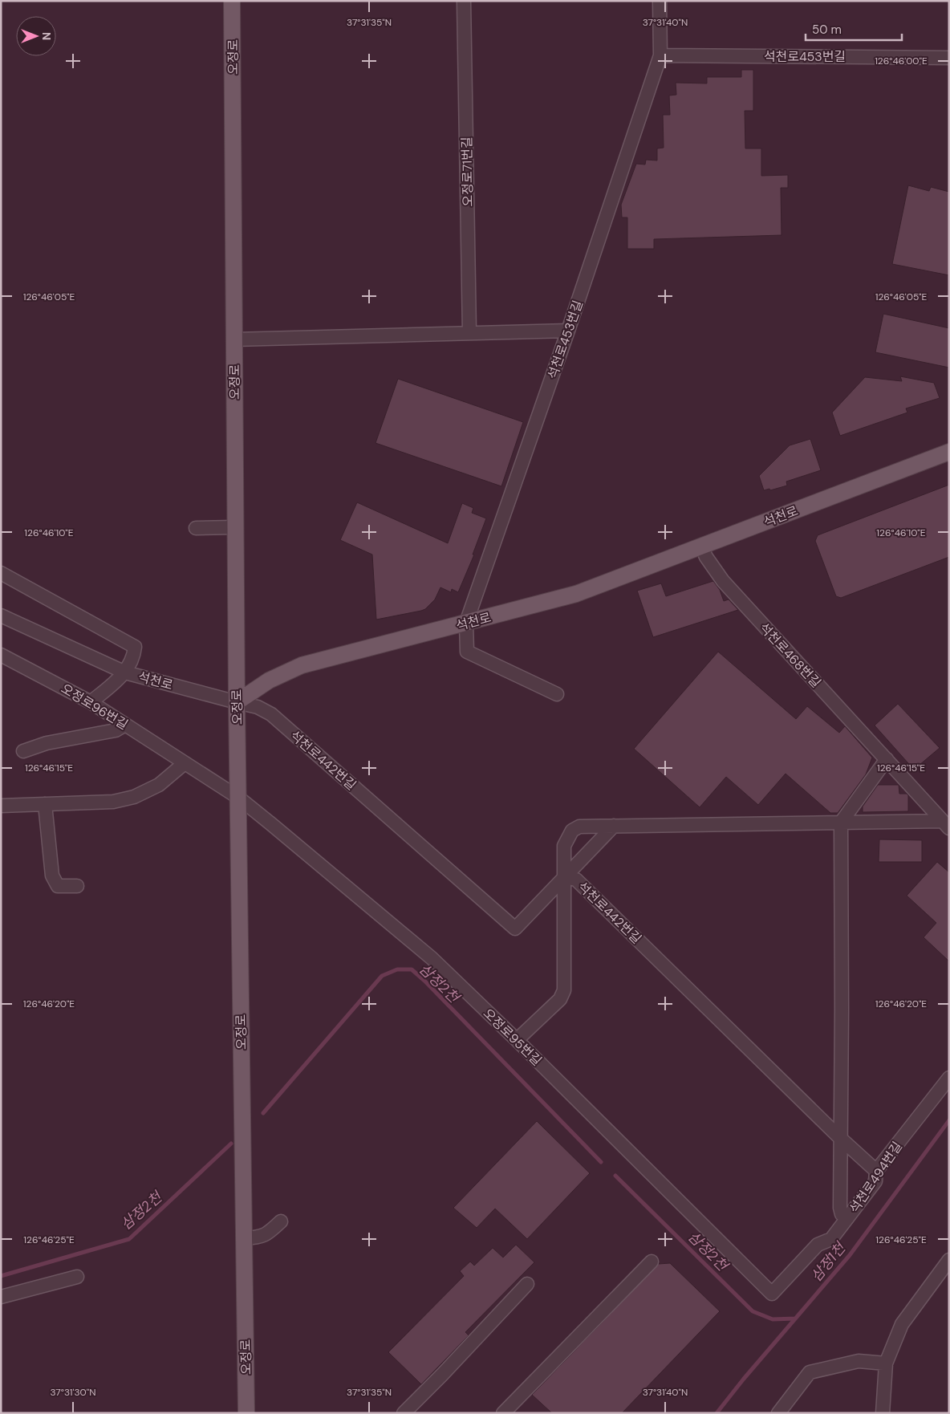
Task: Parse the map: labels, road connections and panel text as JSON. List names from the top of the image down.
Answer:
{
  "streets": {
    "main road": ["오정로", "석천로"],
    "street": [
      "석천로453번길",
      "오정로71번길",
      "석천로468번길",
      "오정로96번길",
      "석천로442번길",
      "오정로95번길",
      "석천로494번길"
    ]
  },
  "crossings": [
    ["석천로453번길", "석천로"],
    ["오정로", "석천로"],
    ["오정로", "오정로96번길"],
    ["오정로", "석천로442번길"],
    ["오정로", "오정로95번길"],
    ["석천로", "석천로468번길"],
    ["석천로", "석천로442번길"],
    ["오정로96번길", "오정로95번길"],
    ["석천로442번길", "석천로494번길"],
    ["오정로95번길", "석천로494번길"]
  ],
  "water": ["삼정2천", "삼정1천"],
  "scale_bar": "50 m",
  "north": "right",
  "coordinates": [
    "37°31'35\"N",
    "37°31'40\"N",
    "126°46'00\"E",
    "126°46'05\"E",
    "126°46'10\"E",
    "126°46'15\"E",
    "126°46'20\"E",
    "126°46'25\"E",
    "37°31'30\"N"
  ]
}
